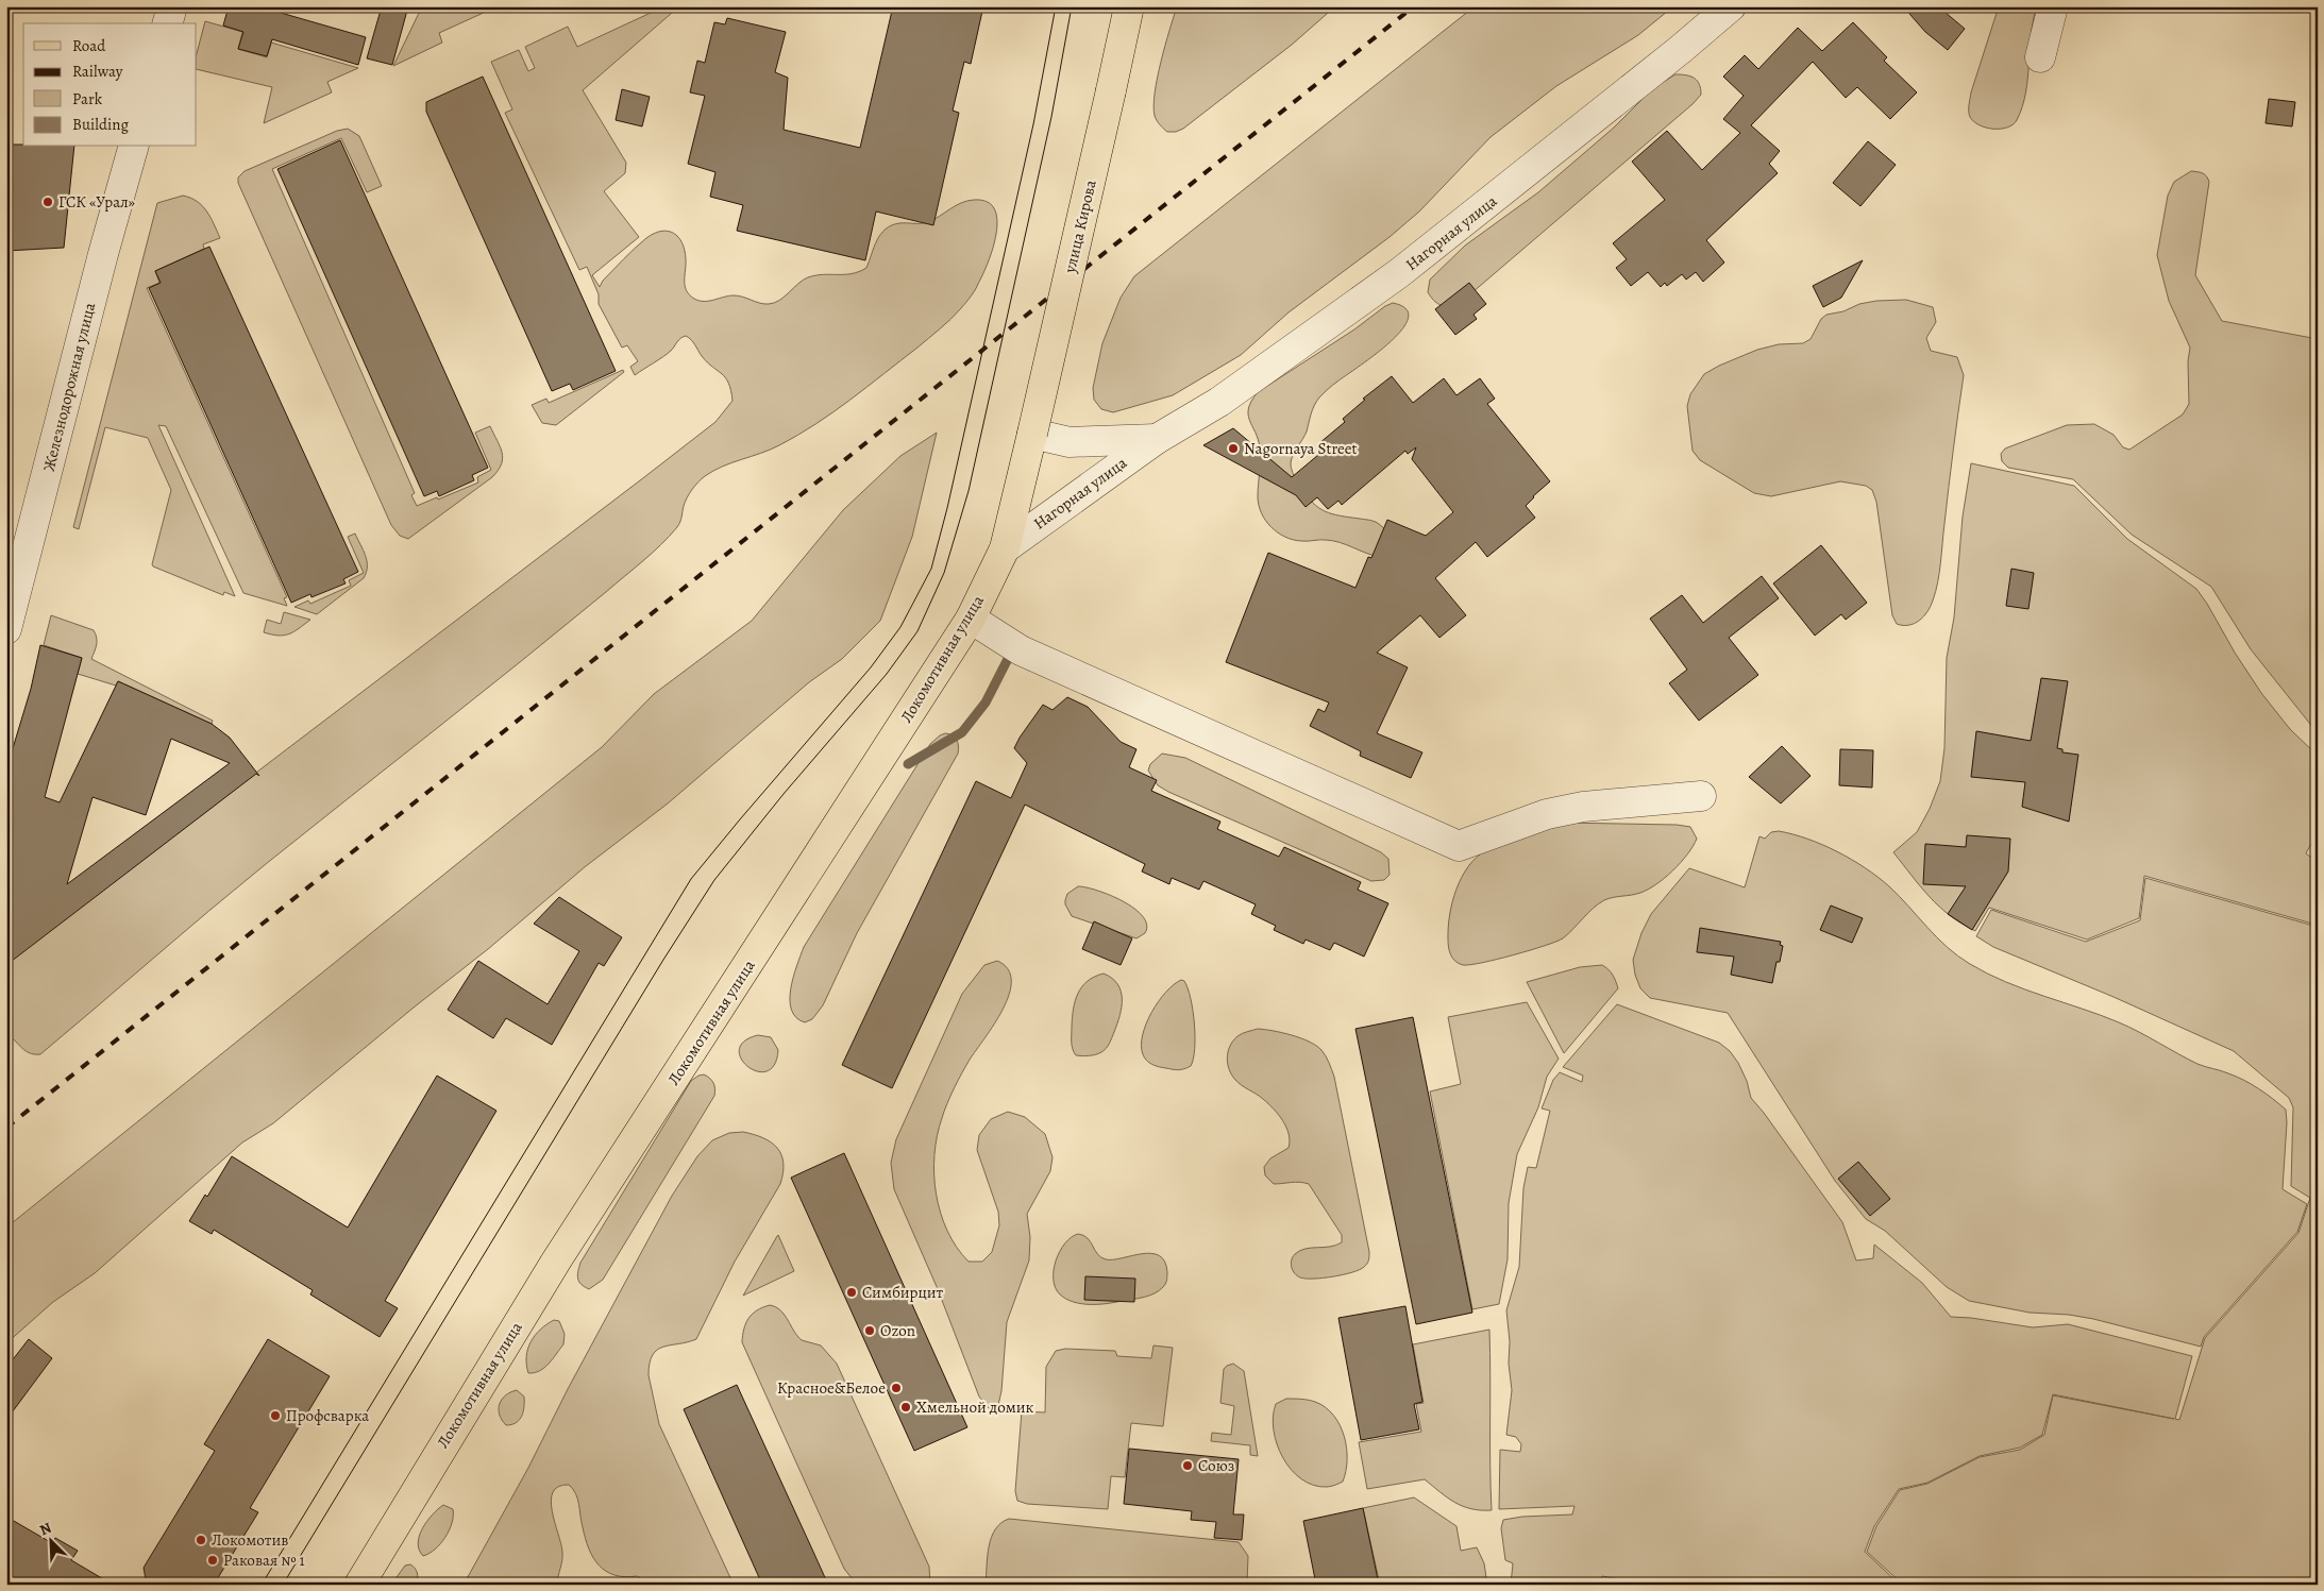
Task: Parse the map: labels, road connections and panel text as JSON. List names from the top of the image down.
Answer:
{
  "streets": {
    "main road": ["улица Кирова", "Локомотивная улица"],
    "street": ["Нагорная улица", "Железнодорожная улица"]
  },
  "crossings": [
    ["улица Кирова", "Нагорная улица"],
    ["улица Кирова", "Локомотивная улица"],
    ["Нагорная улица", "Локомотивная улица"]
  ],
  "places": [
    "ГСК «Урал»",
    "Nagornaya Street",
    "Симбирцит",
    "Ozon",
    "Красное&Белое",
    "Хмельной домик",
    "Профсварка",
    "Союз",
    "Локомотив",
    "Раковая № 1"
  ],
  "legend": [
    "Road",
    "Railway",
    "Park",
    "Building"
  ],
  "north": "top left"
}
